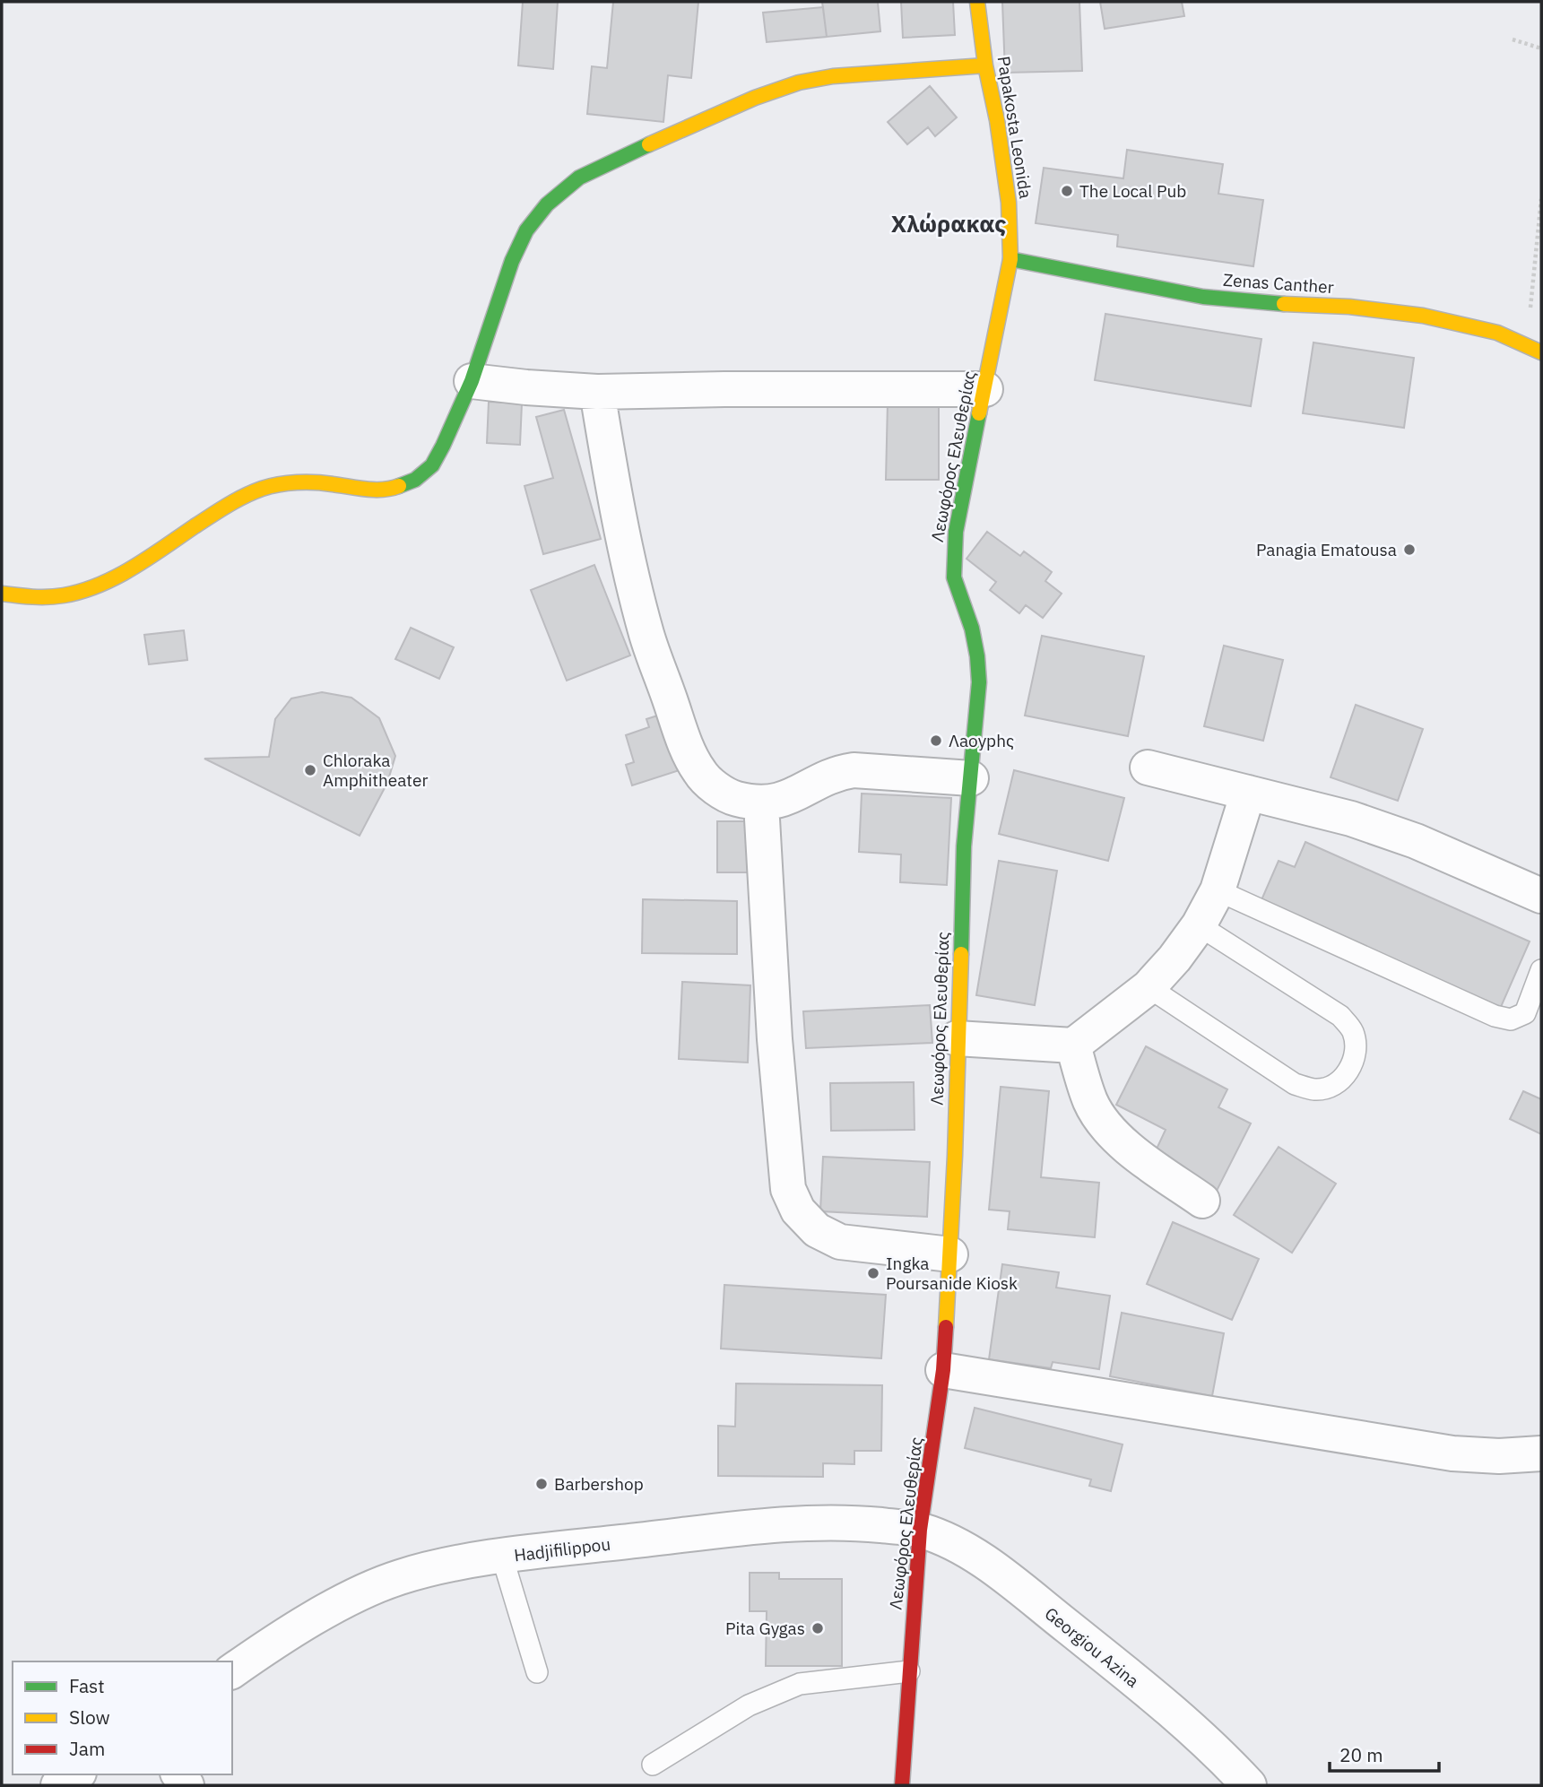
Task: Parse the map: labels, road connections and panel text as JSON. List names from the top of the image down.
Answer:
{
  "streets": {
    "main road": ["Papakosta Leonida", "Zenas Canther", "Λεωφόρος Ελευθερίας"],
    "street": ["Hadjifilippou", "Georgiou Azina"]
  },
  "crossings": [
    ["Papakosta Leonida", "Zenas Canther"],
    ["Papakosta Leonida", "Λεωφόρος Ελευθερίας"],
    ["Zenas Canther", "Λεωφόρος Ελευθερίας"],
    ["Λεωφόρος Ελευθερίας", "Hadjifilippou"],
    ["Λεωφόρος Ελευθερίας", "Georgiou Azina"],
    ["Hadjifilippou", "Georgiou Azina"]
  ],
  "districts": ["Χλώρακας"],
  "places": [
    "The Local Pub",
    "Panagia Ematousa",
    "Λaoyphς",
    "Chloraka Amphitheater",
    "Ingka Poursanide Kiosk",
    "Barbershop",
    "Pita Gygas"
  ],
  "legend": ["Fast", "Slow", "Jam"],
  "scale_bar": "20 m"
}
